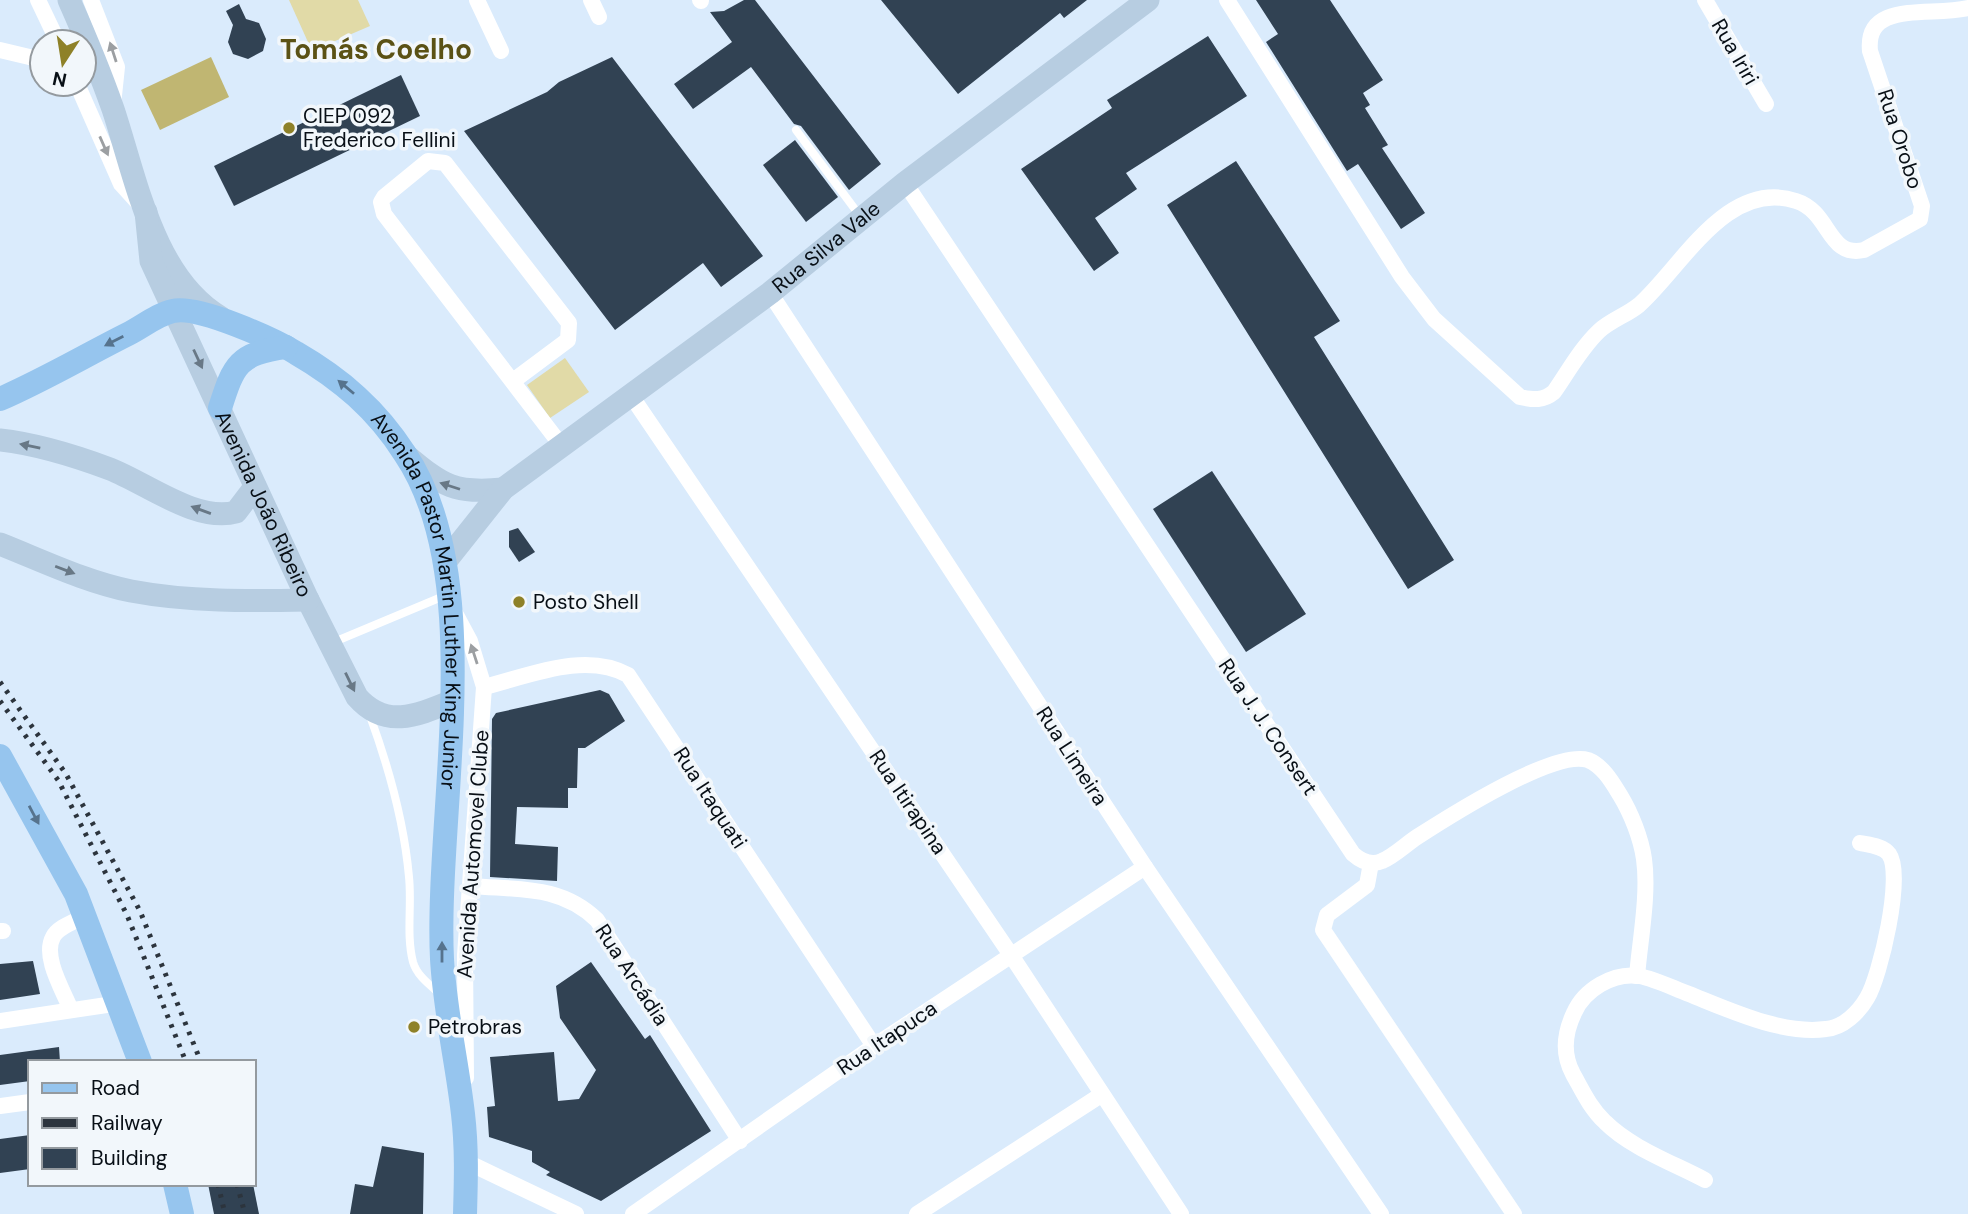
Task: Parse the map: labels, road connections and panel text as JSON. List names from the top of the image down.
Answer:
{
  "streets": {
    "main road": ["Rua Silva Vale", "Avenida João Ribeiro", "Avenida Pastor Martin Luther King Junior"],
    "street": [
      "Rua Iriri",
      "Rua Orobo",
      "Rua J. J. Consert",
      "Rua Limeira",
      "Rua Itaquati",
      "Rua Itirapina",
      "Avenida Automovel Clube",
      "Rua Arcádia",
      "Rua Itapuca"
    ]
  },
  "crossings": [
    ["Rua Silva Vale", "Avenida Pastor Martin Luther King Junior"],
    ["Rua Silva Vale", "Rua J. J. Consert"],
    ["Rua Silva Vale", "Rua Limeira"],
    ["Rua Silva Vale", "Rua Itirapina"],
    ["Avenida João Ribeiro", "Avenida Pastor Martin Luther King Junior"],
    ["Avenida Pastor Martin Luther King Junior", "Avenida Automovel Clube"],
    ["Rua Limeira", "Rua Itapuca"],
    ["Rua Itaquati", "Avenida Automovel Clube"],
    ["Rua Itaquati", "Rua Itapuca"],
    ["Rua Itirapina", "Rua Itapuca"],
    ["Avenida Automovel Clube", "Rua Arcádia"],
    ["Rua Arcádia", "Rua Itapuca"]
  ],
  "one_way": ["Avenida Pastor Martin Luther King Junior"],
  "districts": ["Tomás Coelho"],
  "places": ["CIEP 092 Frederico Fellini", "Posto Shell", "Petrobras"],
  "legend": ["Road", "Railway", "Building"],
  "north": "bottom"
}
